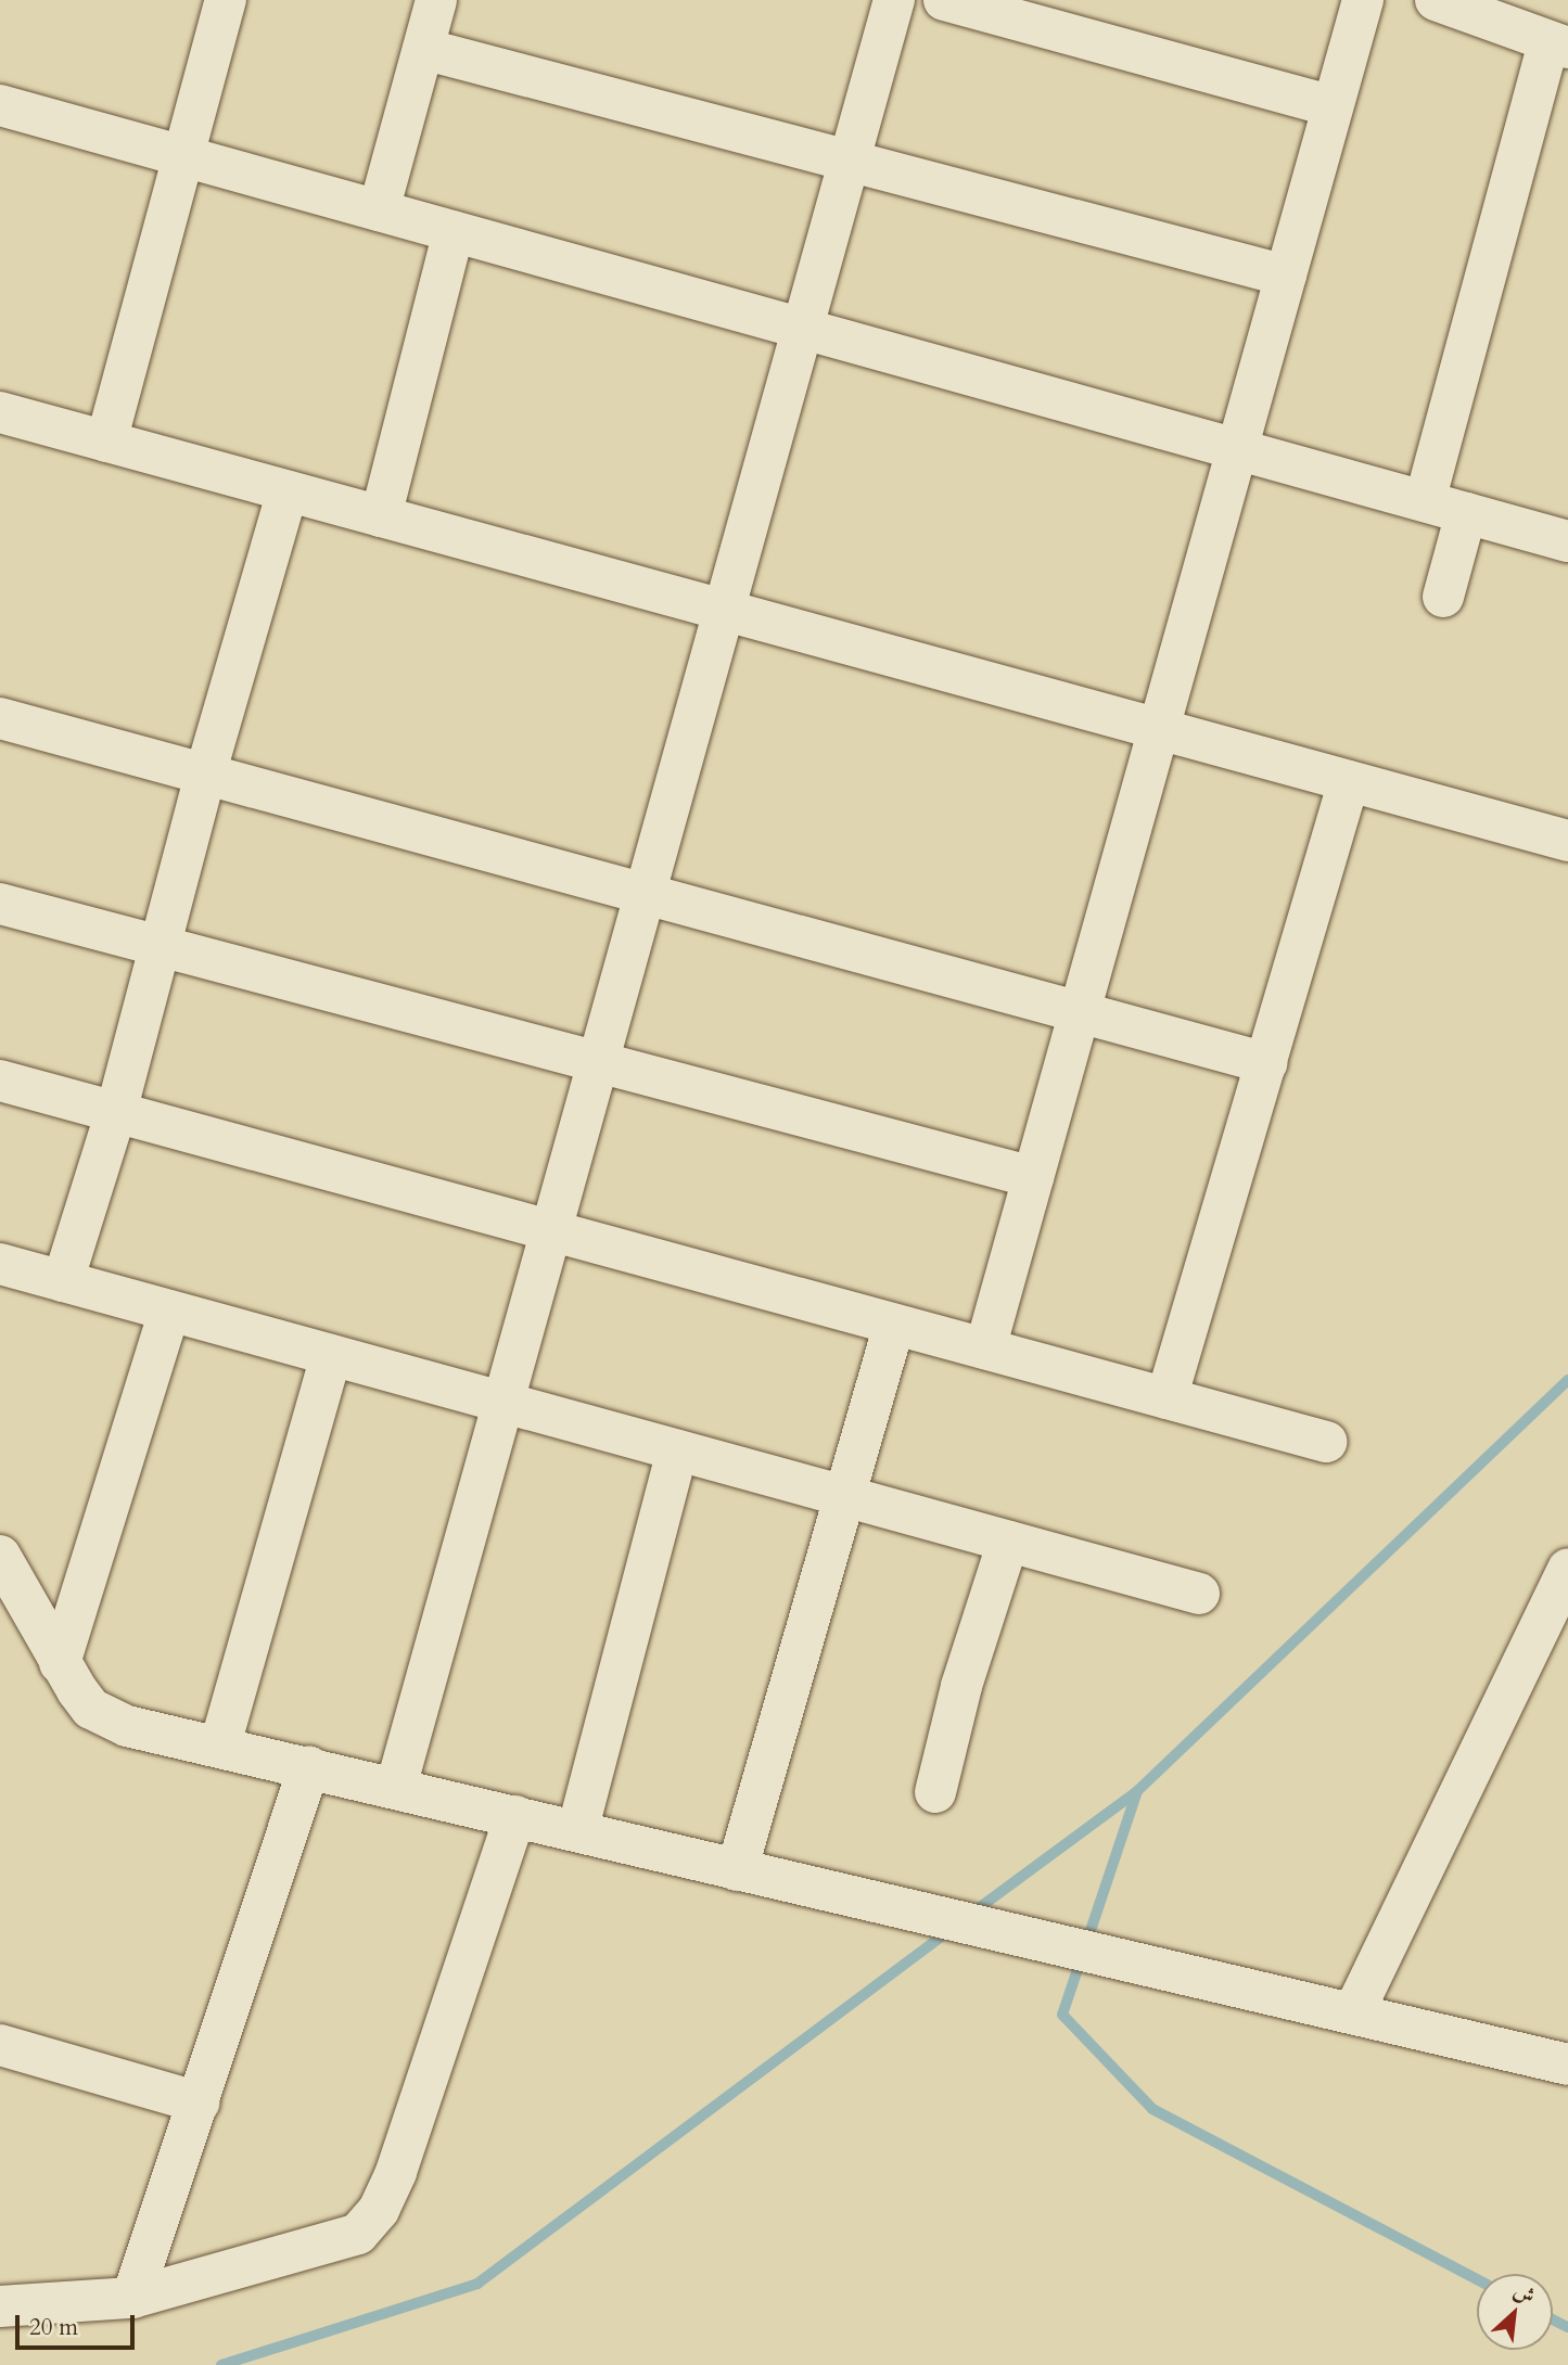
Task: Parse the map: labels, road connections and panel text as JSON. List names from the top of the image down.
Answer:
{
  "scale_bar": "20 m",
  "north": "top right"
}
